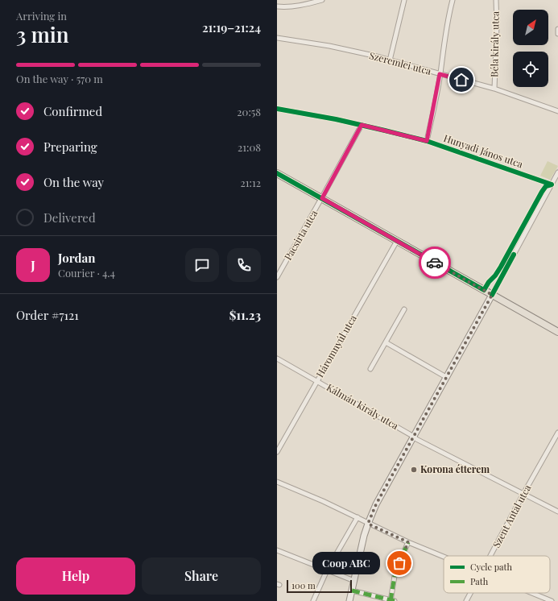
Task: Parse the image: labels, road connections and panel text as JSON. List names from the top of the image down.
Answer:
{
  "streets": {
    "street": [
      "Béla király utca",
      "Szeremlei utca",
      "Hunyadi János utca",
      "Pacsirta utca",
      "Háromnyúl utca",
      "Kálmán király utca",
      "Szent Antal utca"
    ]
  },
  "crossings": [
    ["Béla király utca", "Szeremlei utca"],
    ["Hunyadi János utca", "Pacsirta utca"],
    ["Háromnyúl utca", "Kálmán király utca"],
    ["Kálmán király utca", "Szent Antal utca"]
  ],
  "places": ["Korona étterem", "Coop ABC"],
  "legend": ["Cycle path", "Path"],
  "scale_bar": "100 m",
  "north": "top right",
  "page": {
    "heading": ["3 min", "Arriving in", "21:19–21:24"],
    "panel": [
      "Jordan",
      "Courier · 4.4",
      "Order #7121",
      "$11.23"
    ],
    "bar": "On the way · 570 m",
    "list": [
      ["Confirmed", "20:58"],
      ["Preparing", "21:08"],
      ["On the way", "21:12"],
      "Delivered"
    ],
    "round": "J",
    "buttons": ["Help", "Share"],
    "bubble": "Coop ABC",
    "scale": "100 m"
  }
}
